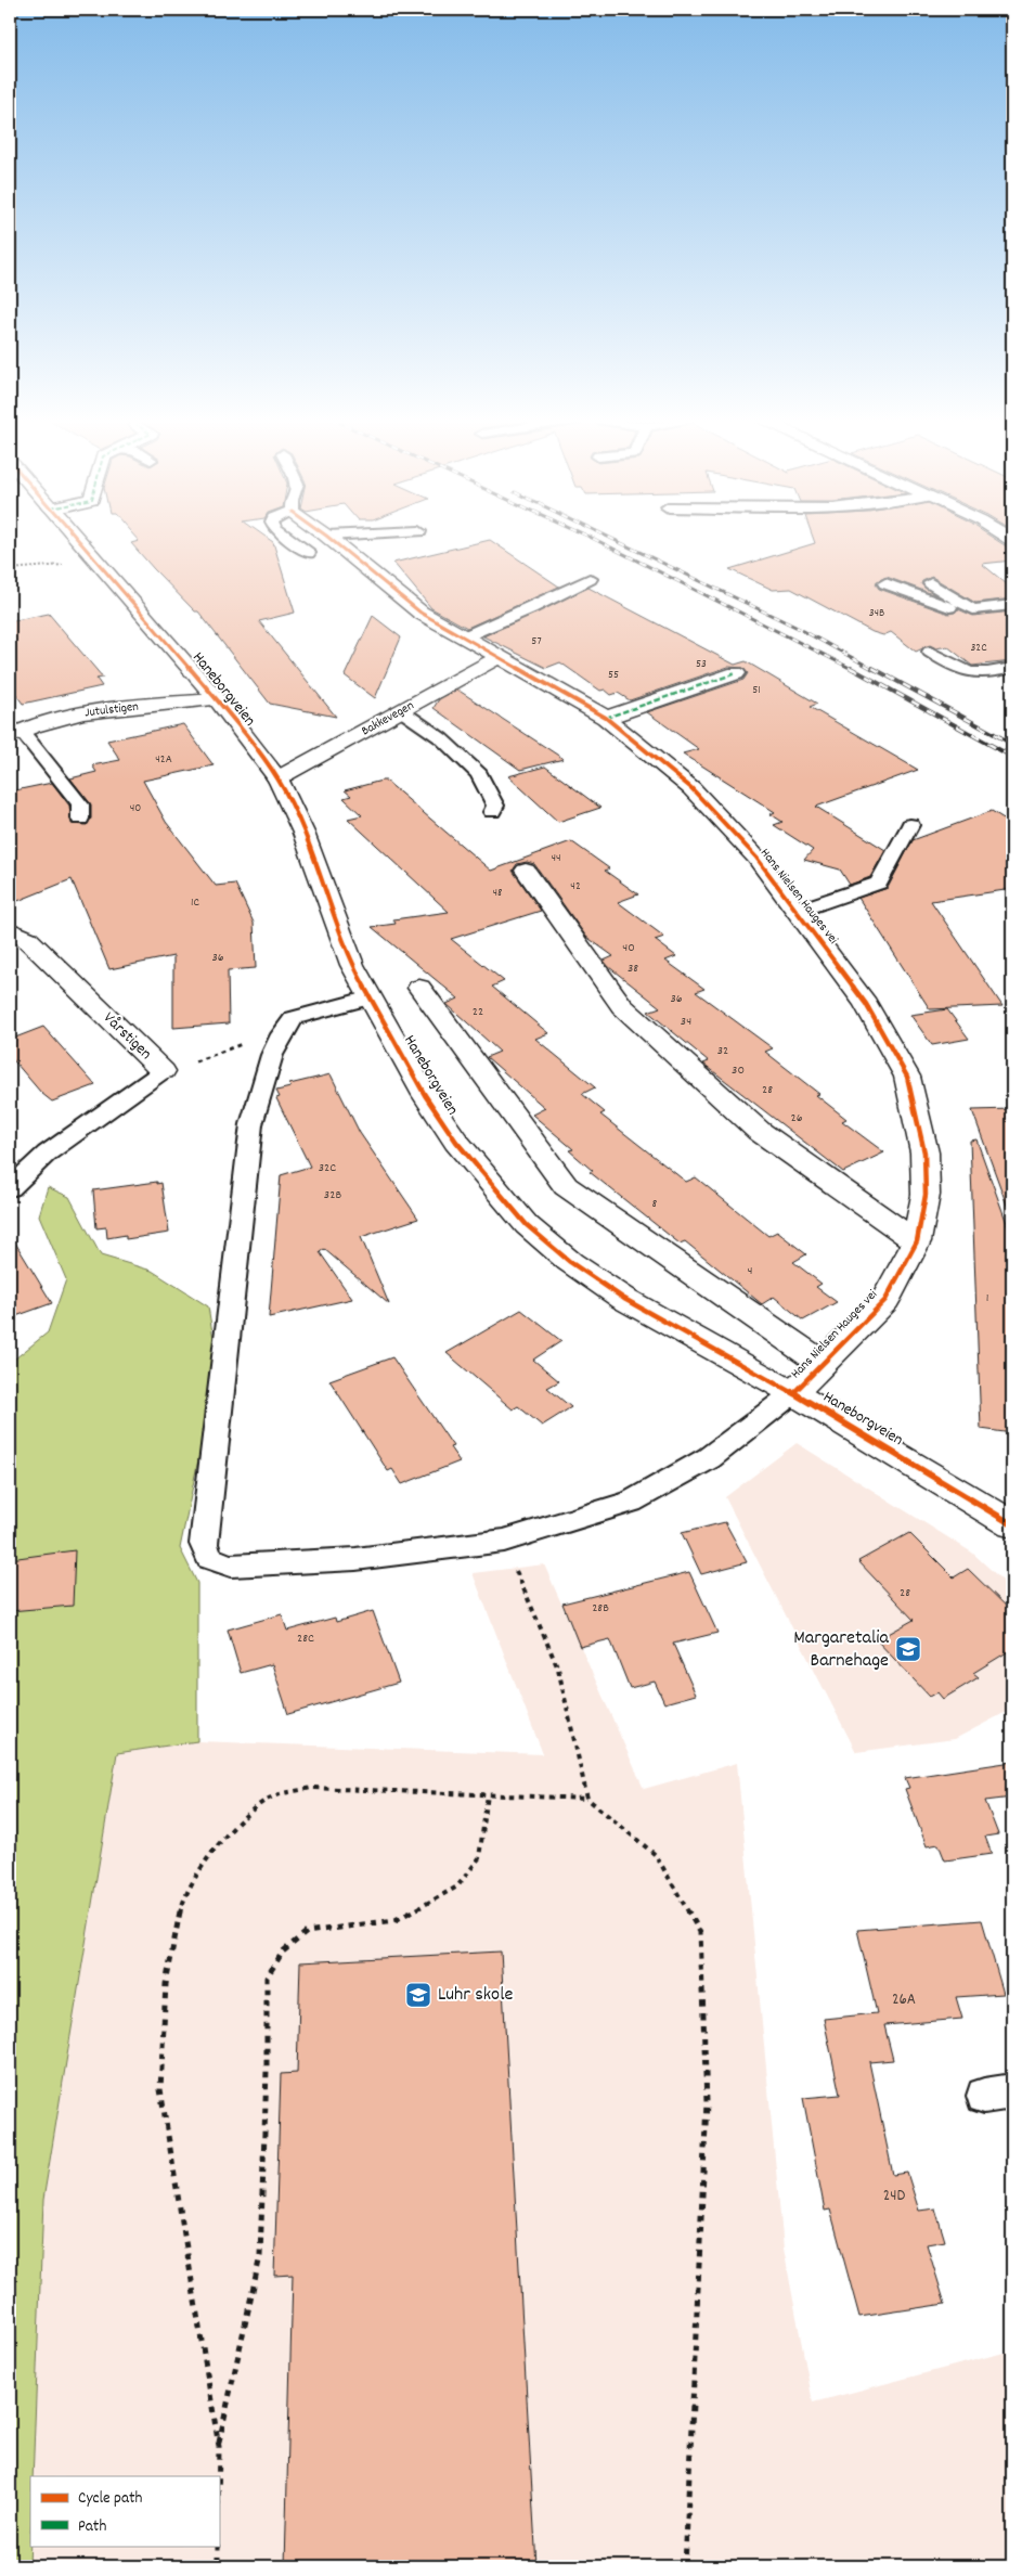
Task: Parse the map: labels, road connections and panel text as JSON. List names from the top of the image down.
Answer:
{
  "streets": {
    "street": [
      "Haneborgveien",
      "Jutulstigen",
      "Bakkevegen",
      "Hans Nielsen Hauges vei",
      "Vårstigen"
    ]
  },
  "crossings": [
    ["Haneborgveien", "Jutulstigen"],
    ["Haneborgveien", "Bakkevegen"],
    ["Haneborgveien", "Hans Nielsen Hauges vei"],
    ["Bakkevegen", "Hans Nielsen Hauges vei"]
  ],
  "places": {
    "school or university": ["Margaretalia Barnehage", "Luhr skole"]
  },
  "house_numbers": [
    "34B",
    "57",
    "32C",
    "53",
    "55",
    "51",
    "42A",
    "40",
    "44",
    "42",
    "48",
    "1C",
    "40",
    "36",
    "38",
    "36",
    "22",
    "34",
    "32",
    "30",
    "28",
    "26",
    "32C",
    "32B",
    "8",
    "4",
    "1",
    "28",
    "28B",
    "28C",
    "26A",
    "24D"
  ],
  "legend": ["Cycle path", "Path"]
}
